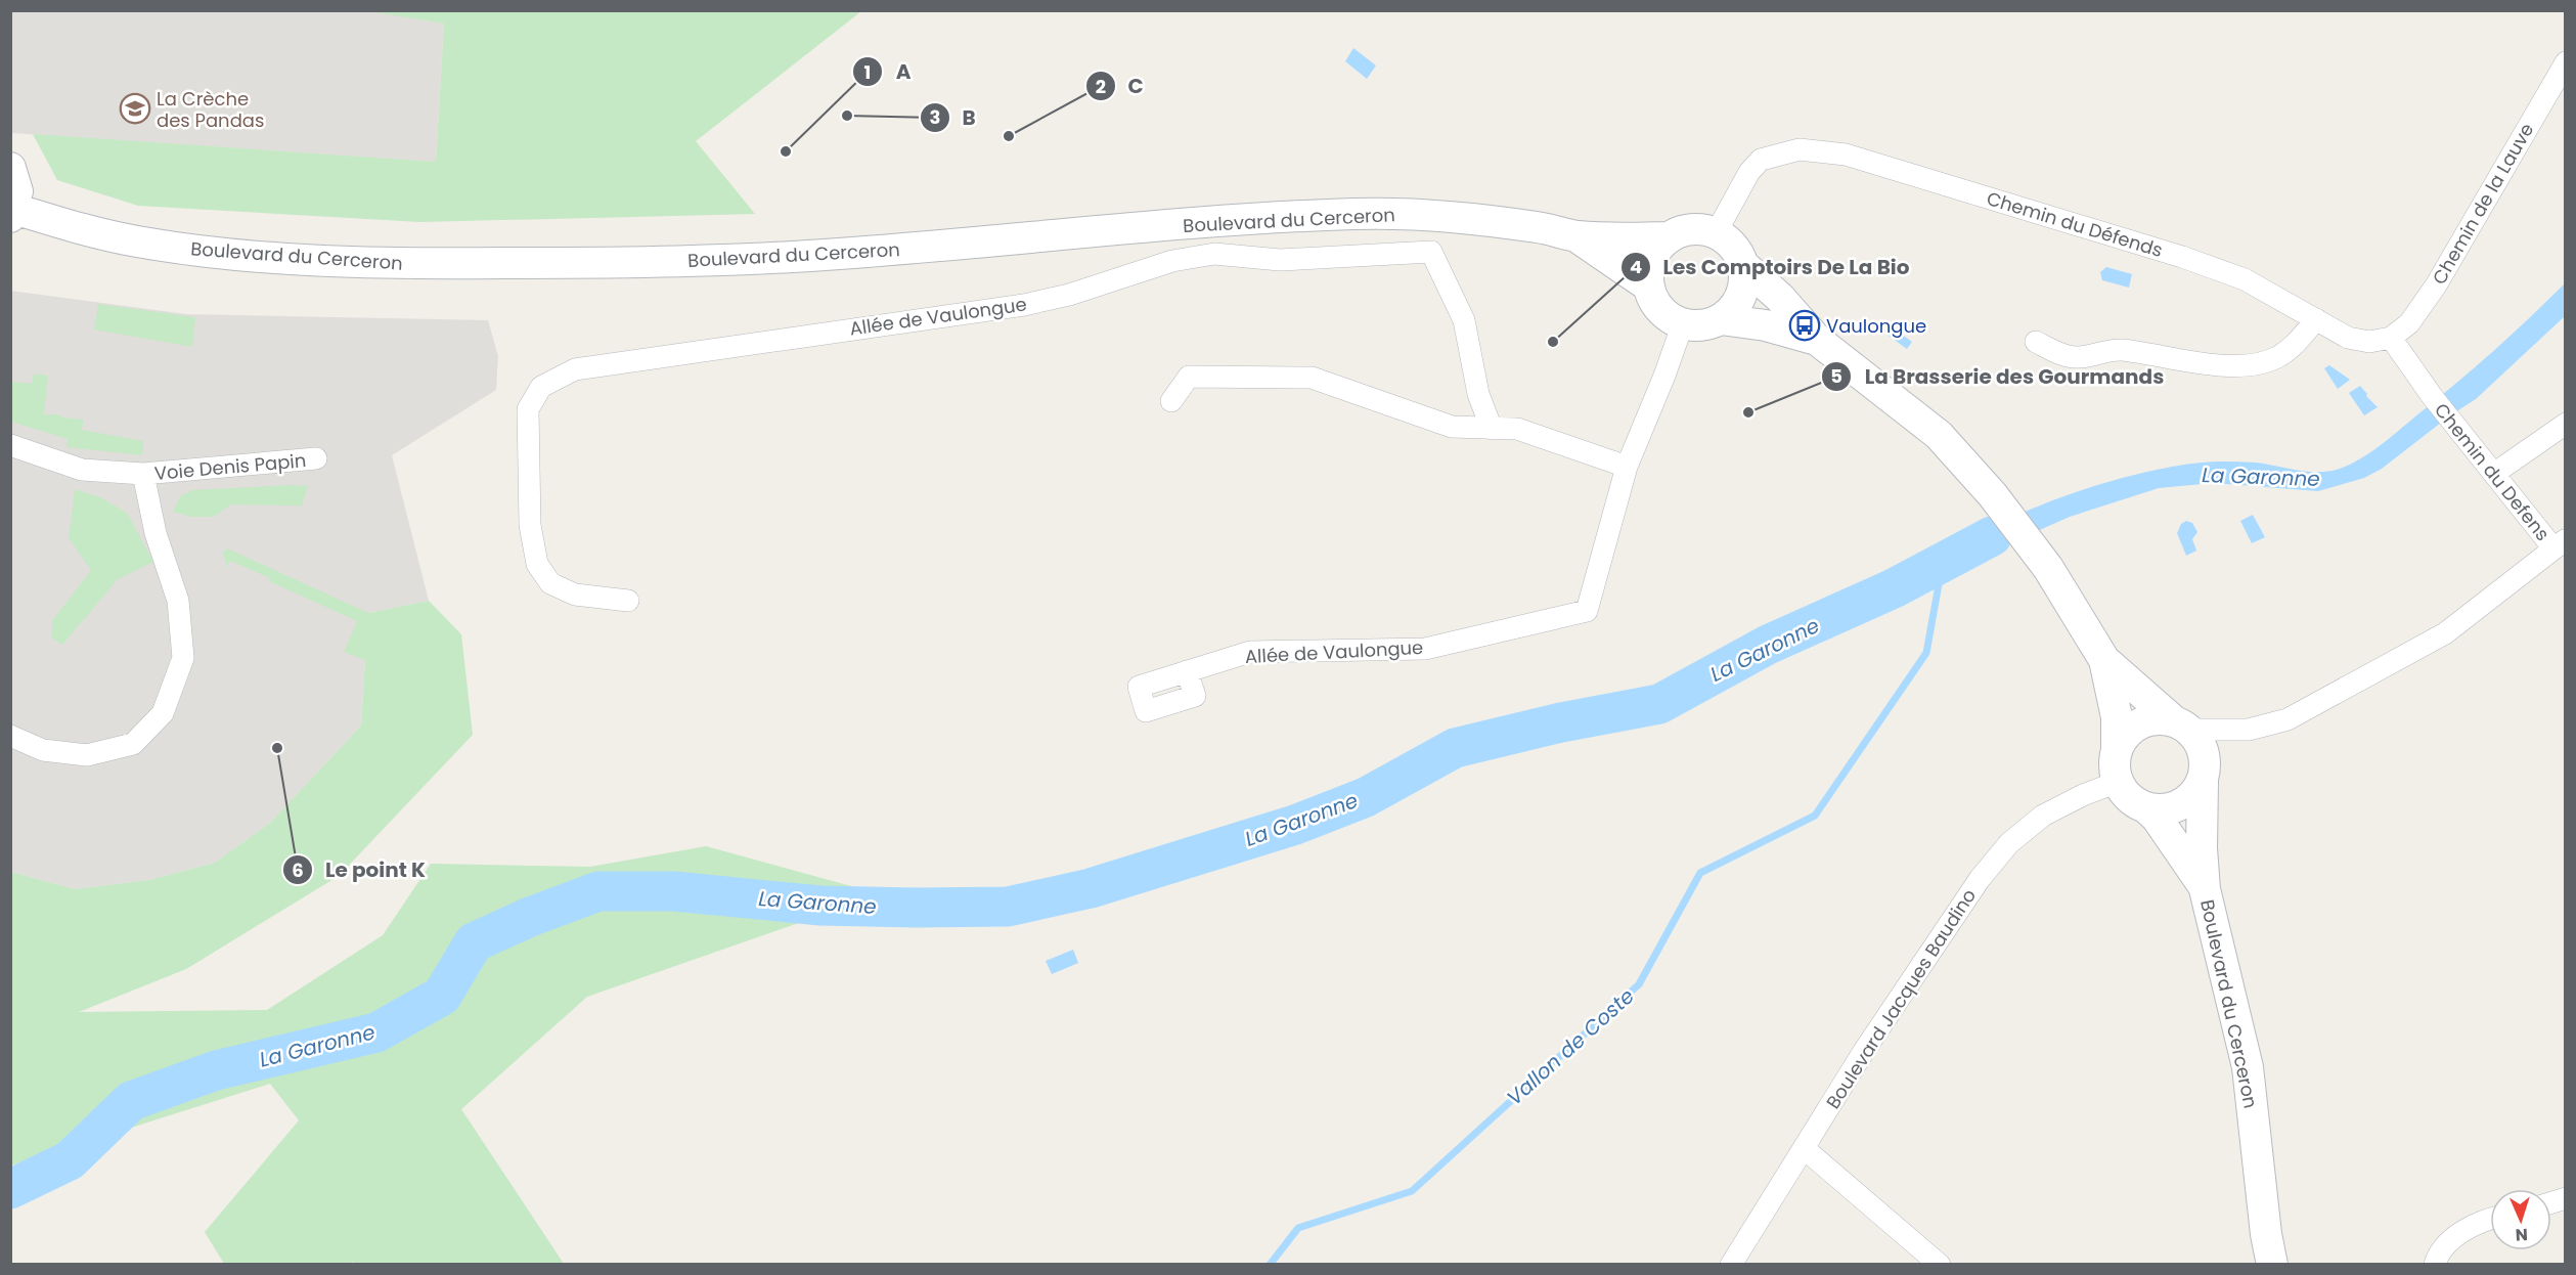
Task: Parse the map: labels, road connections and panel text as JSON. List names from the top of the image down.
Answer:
{
  "streets": {
    "main road": ["Boulevard du Cerceron"],
    "street": [
      "Chemin de la Lauve",
      "Chemin du Défends",
      "Allée de Vaulongue",
      "Voie Denis Papin",
      "Chemin du Defens",
      "Boulevard Jacques Baudino"
    ]
  },
  "crossings": [
    ["Chemin de la Lauve", "Chemin du Défends"],
    ["Chemin de la Lauve", "Chemin du Defens"],
    ["Boulevard du Cerceron", "Chemin du Défends"],
    ["Boulevard du Cerceron", "Allée de Vaulongue"],
    ["Boulevard du Cerceron", "Boulevard Jacques Baudino"],
    ["Chemin du Défends", "Allée de Vaulongue"],
    ["Chemin du Défends", "Chemin du Defens"]
  ],
  "water": ["La Garonne", "Vallon de Coste"],
  "places": {
    "school or university": ["La Crèche des Pandas"],
    "other": [
      "B",
      "C",
      "A",
      "Les Comptoirs De La Bio",
      "La Brasserie des Gourmands",
      "Le point K"
    ],
    "bus stop": ["Vaulongue"]
  },
  "north": "bottom"
}
